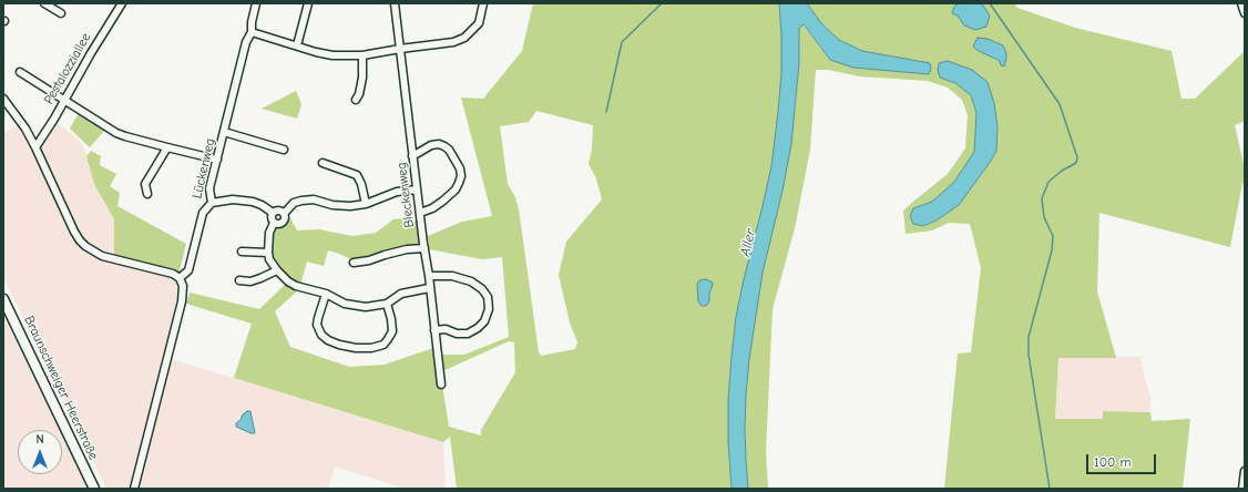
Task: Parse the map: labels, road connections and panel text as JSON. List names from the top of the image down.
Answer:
{
  "streets": {
    "main road": ["Braunschweiger Heerstraße"],
    "street": ["Pestalozziallee", "Lückenweg", "Bleckenweg"]
  },
  "water": ["Aller"],
  "scale_bar": "100 m",
  "north": "top"
}
